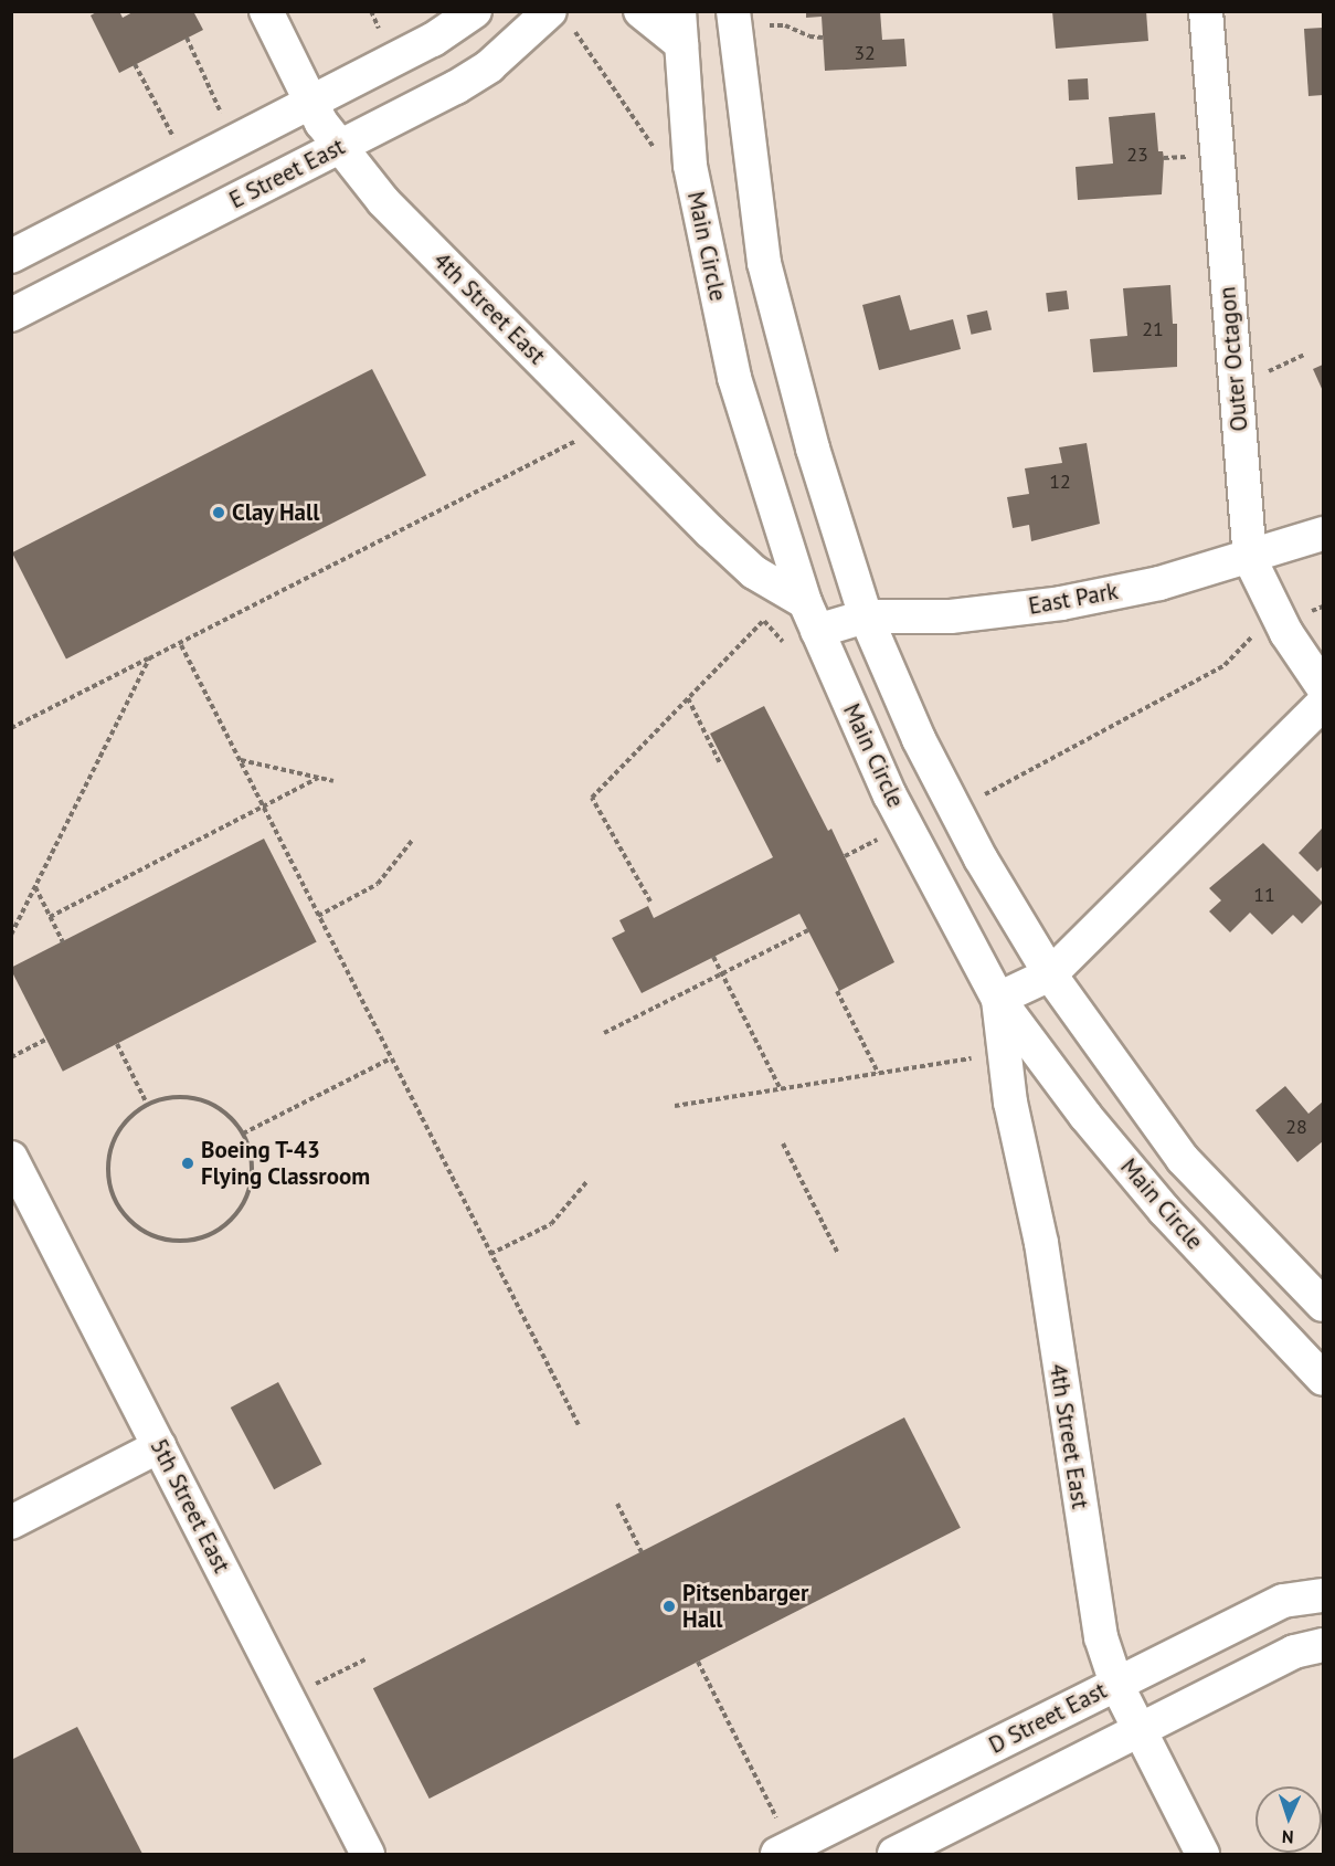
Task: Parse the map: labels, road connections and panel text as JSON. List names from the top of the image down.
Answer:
{
  "streets": {
    "street": [
      "E Street East",
      "Main Circle",
      "4th Street East",
      "Outer Octagon",
      "East Park",
      "5th Street East",
      "D Street East"
    ]
  },
  "crossings": [
    ["E Street East", "4th Street East"],
    ["Main Circle", "4th Street East"],
    ["Main Circle", "East Park"],
    ["4th Street East", "East Park"],
    ["4th Street East", "D Street East"],
    ["Outer Octagon", "East Park"]
  ],
  "places": ["Clay Hall", "Boeing T-43 Flying Classroom", "Pitsenbarger Hall"],
  "house_numbers": [
    "32",
    "23",
    "21",
    "12",
    "11",
    "28"
  ],
  "north": "bottom"
}
